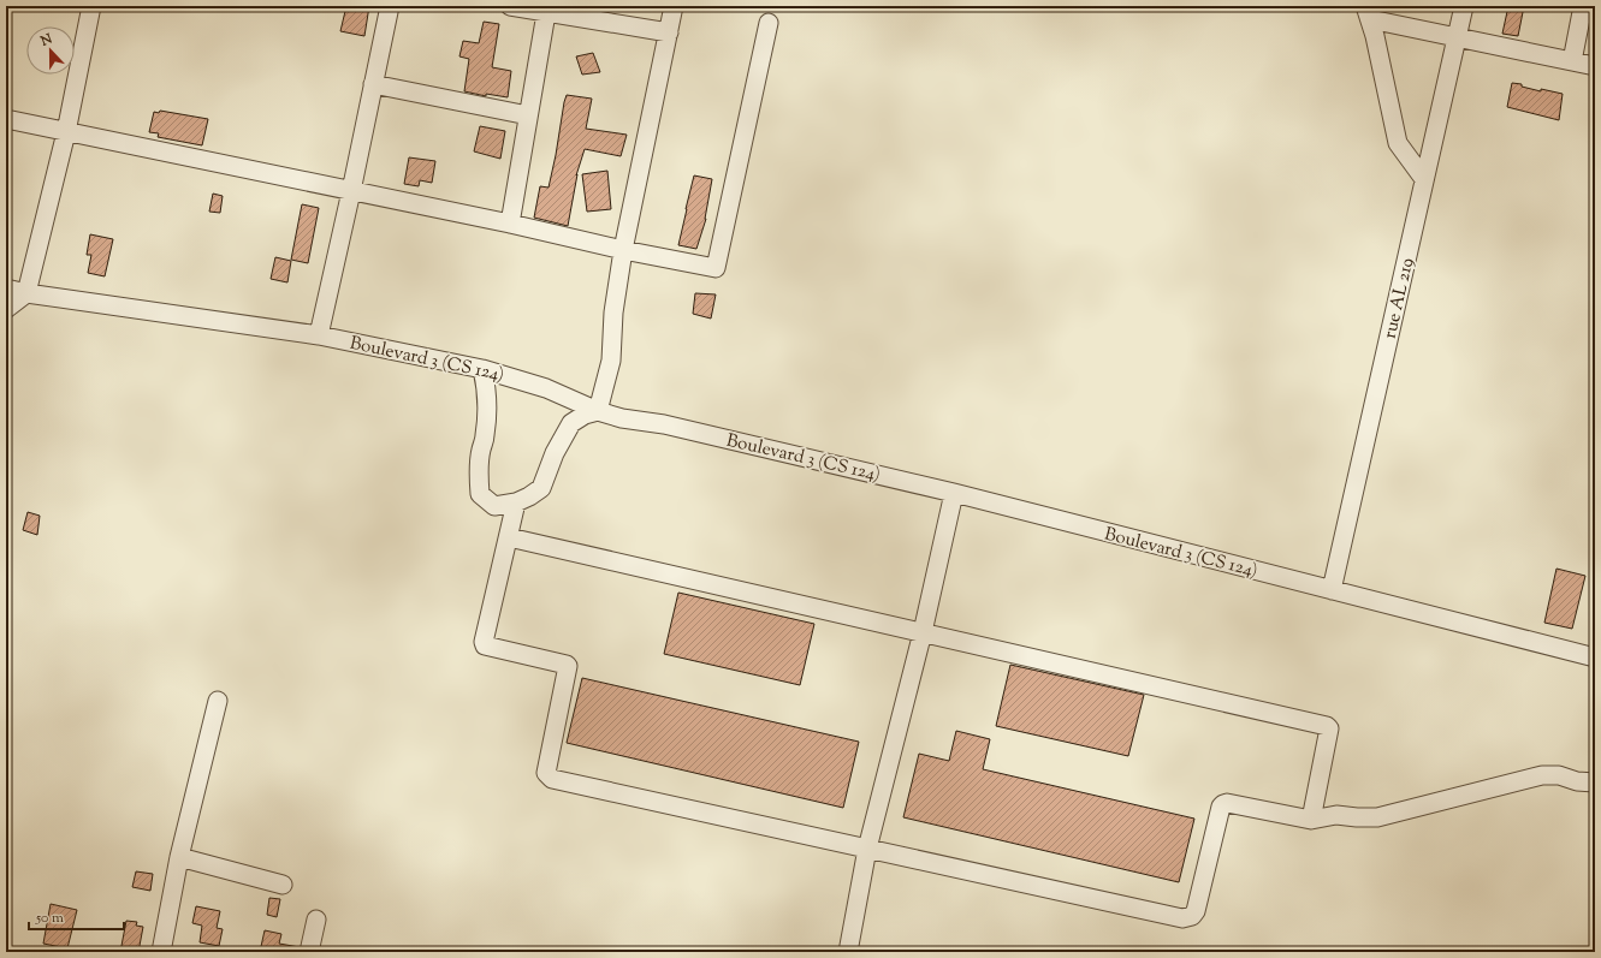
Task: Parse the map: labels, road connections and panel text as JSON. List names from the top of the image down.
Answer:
{
  "streets": {
    "street": ["rue AL 219", "Boulevard 3 (CS 124)"]
  },
  "crossings": [
    ["rue AL 219", "Boulevard 3 (CS 124)"]
  ],
  "scale_bar": "50 m",
  "north": "top"
}
